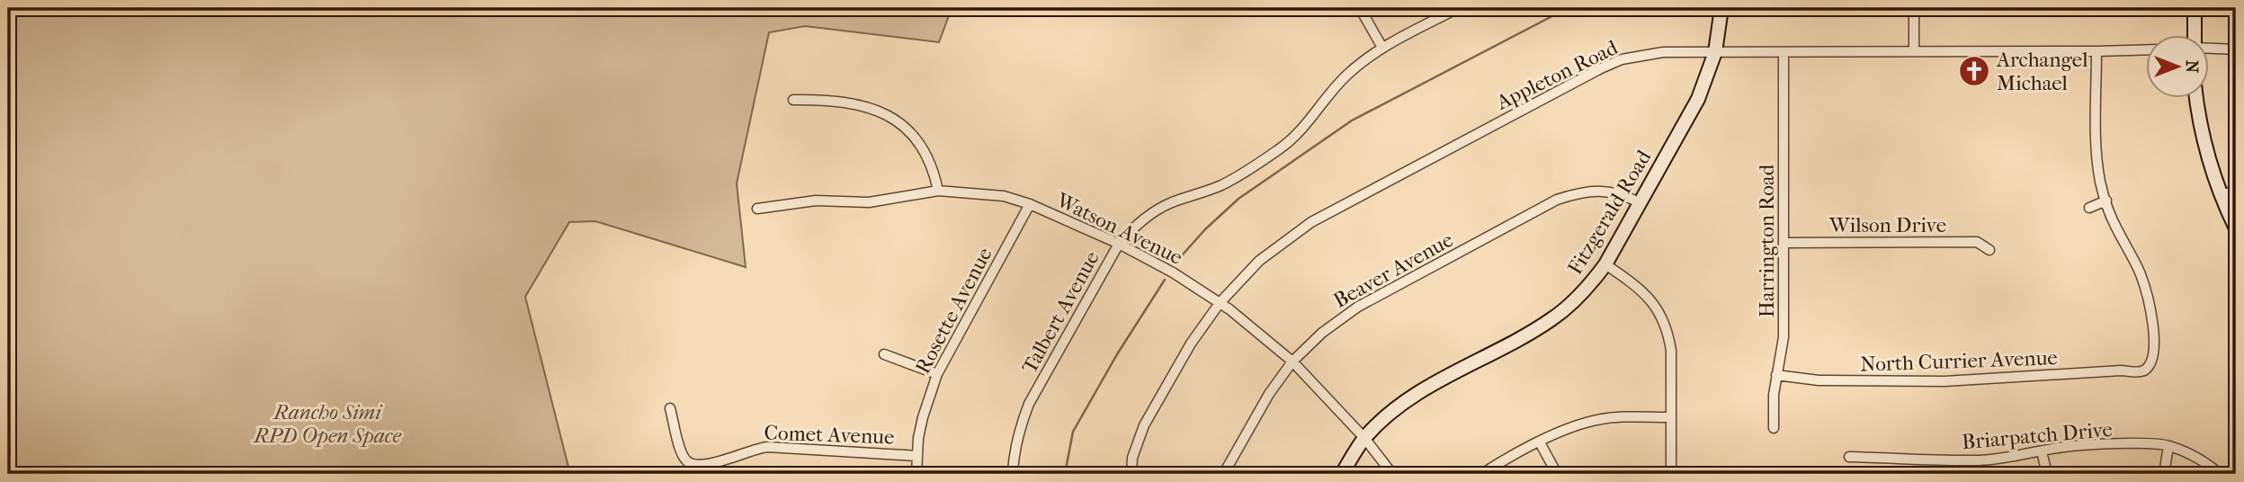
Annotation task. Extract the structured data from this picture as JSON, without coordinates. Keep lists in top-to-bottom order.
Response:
{
  "streets": {
    "main road": ["Fitzgerald Road"],
    "street": [
      "Appleton Road",
      "Wilson Drive",
      "Watson Avenue",
      "Harrington Road",
      "Beaver Avenue",
      "Rosette Avenue",
      "Talbert Avenue",
      "North Currier Avenue",
      "Comet Avenue",
      "Briarpatch Drive"
    ]
  },
  "crossings": [
    ["Appleton Road", "Fitzgerald Road"],
    ["Appleton Road", "Watson Avenue"],
    ["Appleton Road", "Harrington Road"],
    ["Fitzgerald Road", "Watson Avenue"],
    ["Fitzgerald Road", "Beaver Avenue"],
    ["Wilson Drive", "Harrington Road"],
    ["Watson Avenue", "Beaver Avenue"],
    ["Watson Avenue", "Rosette Avenue"],
    ["Watson Avenue", "Talbert Avenue"],
    ["Harrington Road", "North Currier Avenue"],
    ["Rosette Avenue", "Comet Avenue"]
  ],
  "parks": ["Rancho Simi RPD Open Space"],
  "places": {
    "church": ["Archangel Michael"]
  },
  "north": "right"
}
